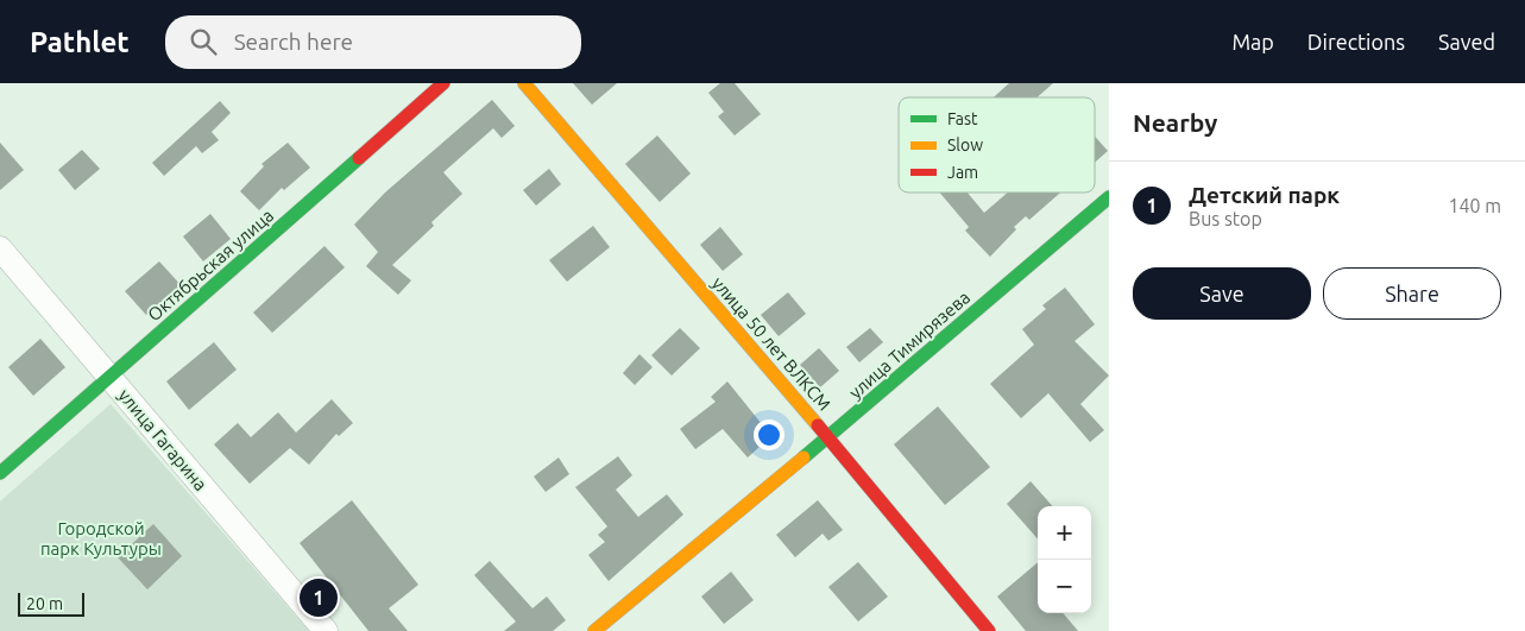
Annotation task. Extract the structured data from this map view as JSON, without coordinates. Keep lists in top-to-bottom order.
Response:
{
  "streets": {
    "street": [
      "Октябрьская улица",
      "улица 50 лет ВЛКСМ",
      "улица Тимирязева",
      "улица Гагарина"
    ]
  },
  "crossings": [
    ["Октябрьская улица", "улица Гагарина"],
    ["улица 50 лет ВЛКСМ", "улица Тимирязева"]
  ],
  "parks": ["Городской парк Культуры"],
  "legend": ["Fast", "Slow", "Jam"],
  "scale_bar": "20 m",
  "page": {
    "header": "Pathlet",
    "search": "Search here",
    "nav": ["Map", "Directions", "Saved"],
    "heading": "Nearby",
    "list": [
      {
        "mark": "1",
        "name": "Детский парк",
        "note": "Bus stop",
        "value": "140 m"
      }
    ],
    "buttons": ["Save", "Share"],
    "map_buttons": ["+", "−"],
    "pins": "1",
    "scale": "20 m"
  }
}
